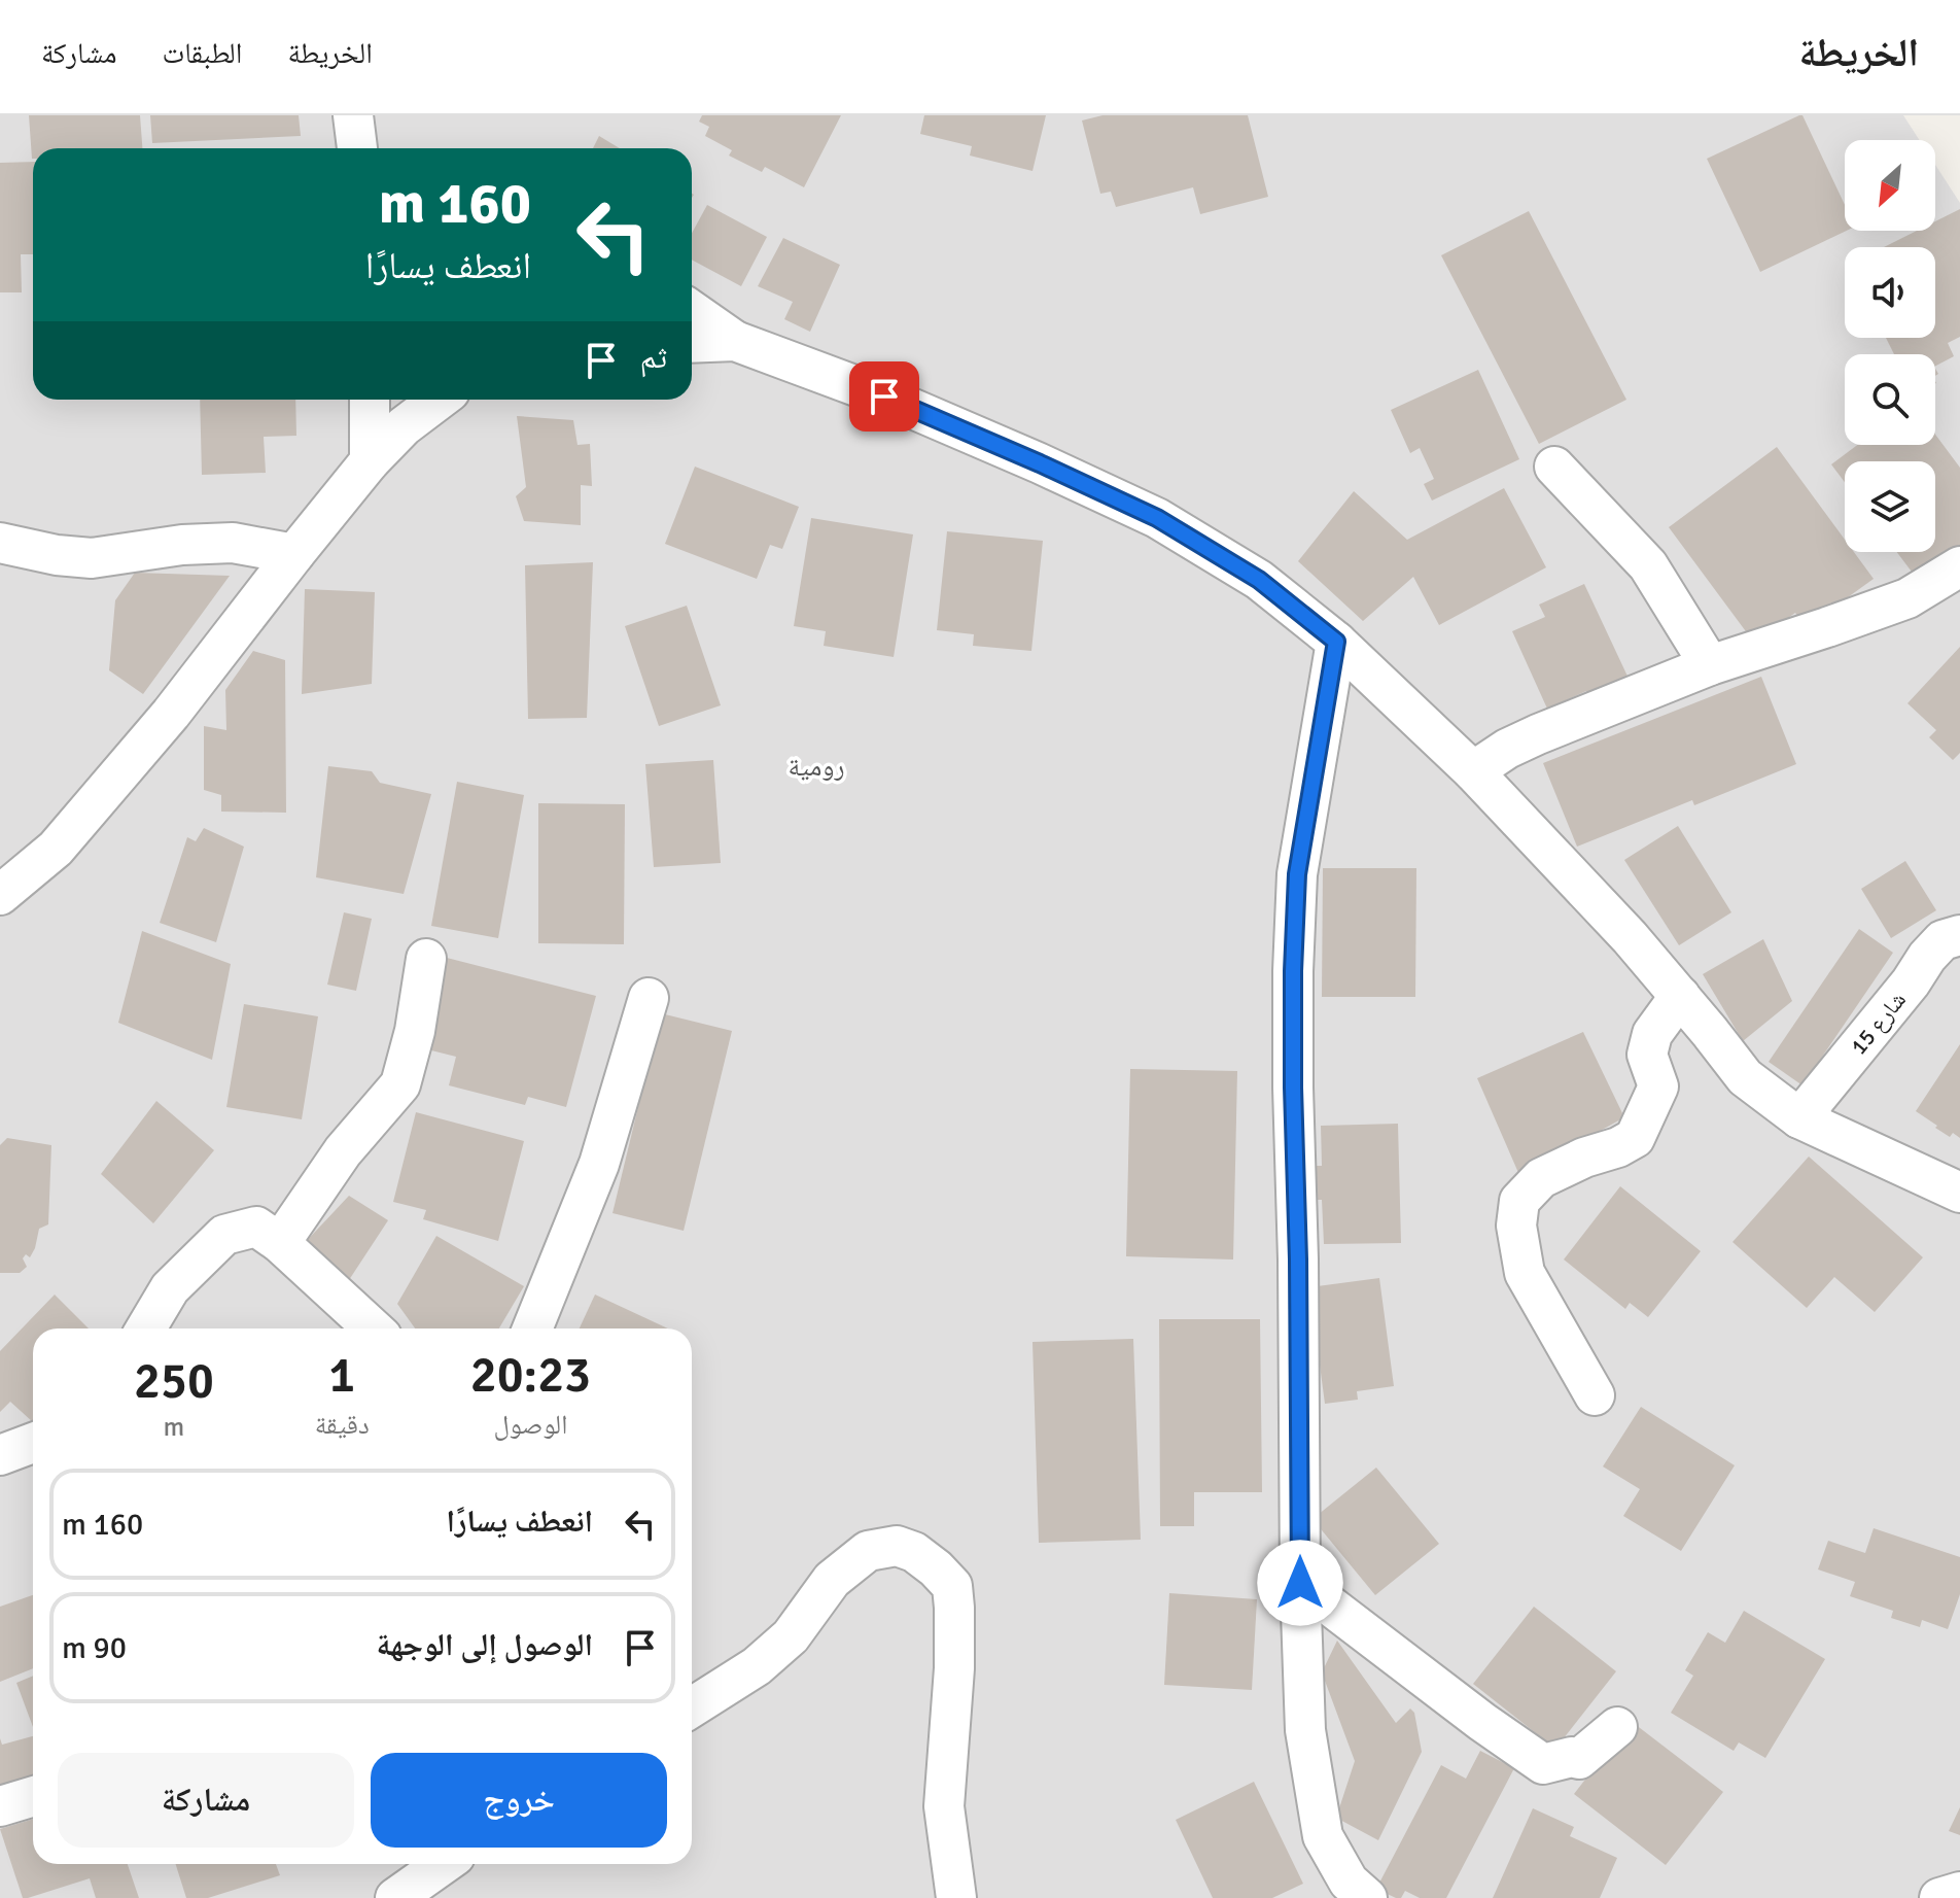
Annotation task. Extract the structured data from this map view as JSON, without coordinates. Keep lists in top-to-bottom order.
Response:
{
  "streets": {
    "street": ["شارع 15"]
  },
  "districts": ["رومية"],
  "north": "bottom left",
  "page": {
    "header": "الخريطة",
    "nav": ["الخريطة", "الطبقات", "مشاركة"],
    "turn": ["160 m", "انعطف يسارًا"],
    "then": "ثم",
    "eta": [
      "20:23",
      "الوصول",
      "1",
      "دقيقة",
      "250",
      "m"
    ],
    "list": [
      {
        "name": "انعطف يسارًا",
        "value": "160 m"
      },
      {
        "name": "الوصول إلى الوجهة",
        "value": "90 m"
      }
    ],
    "buttons": ["خروج", "مشاركة"]
  }
}
